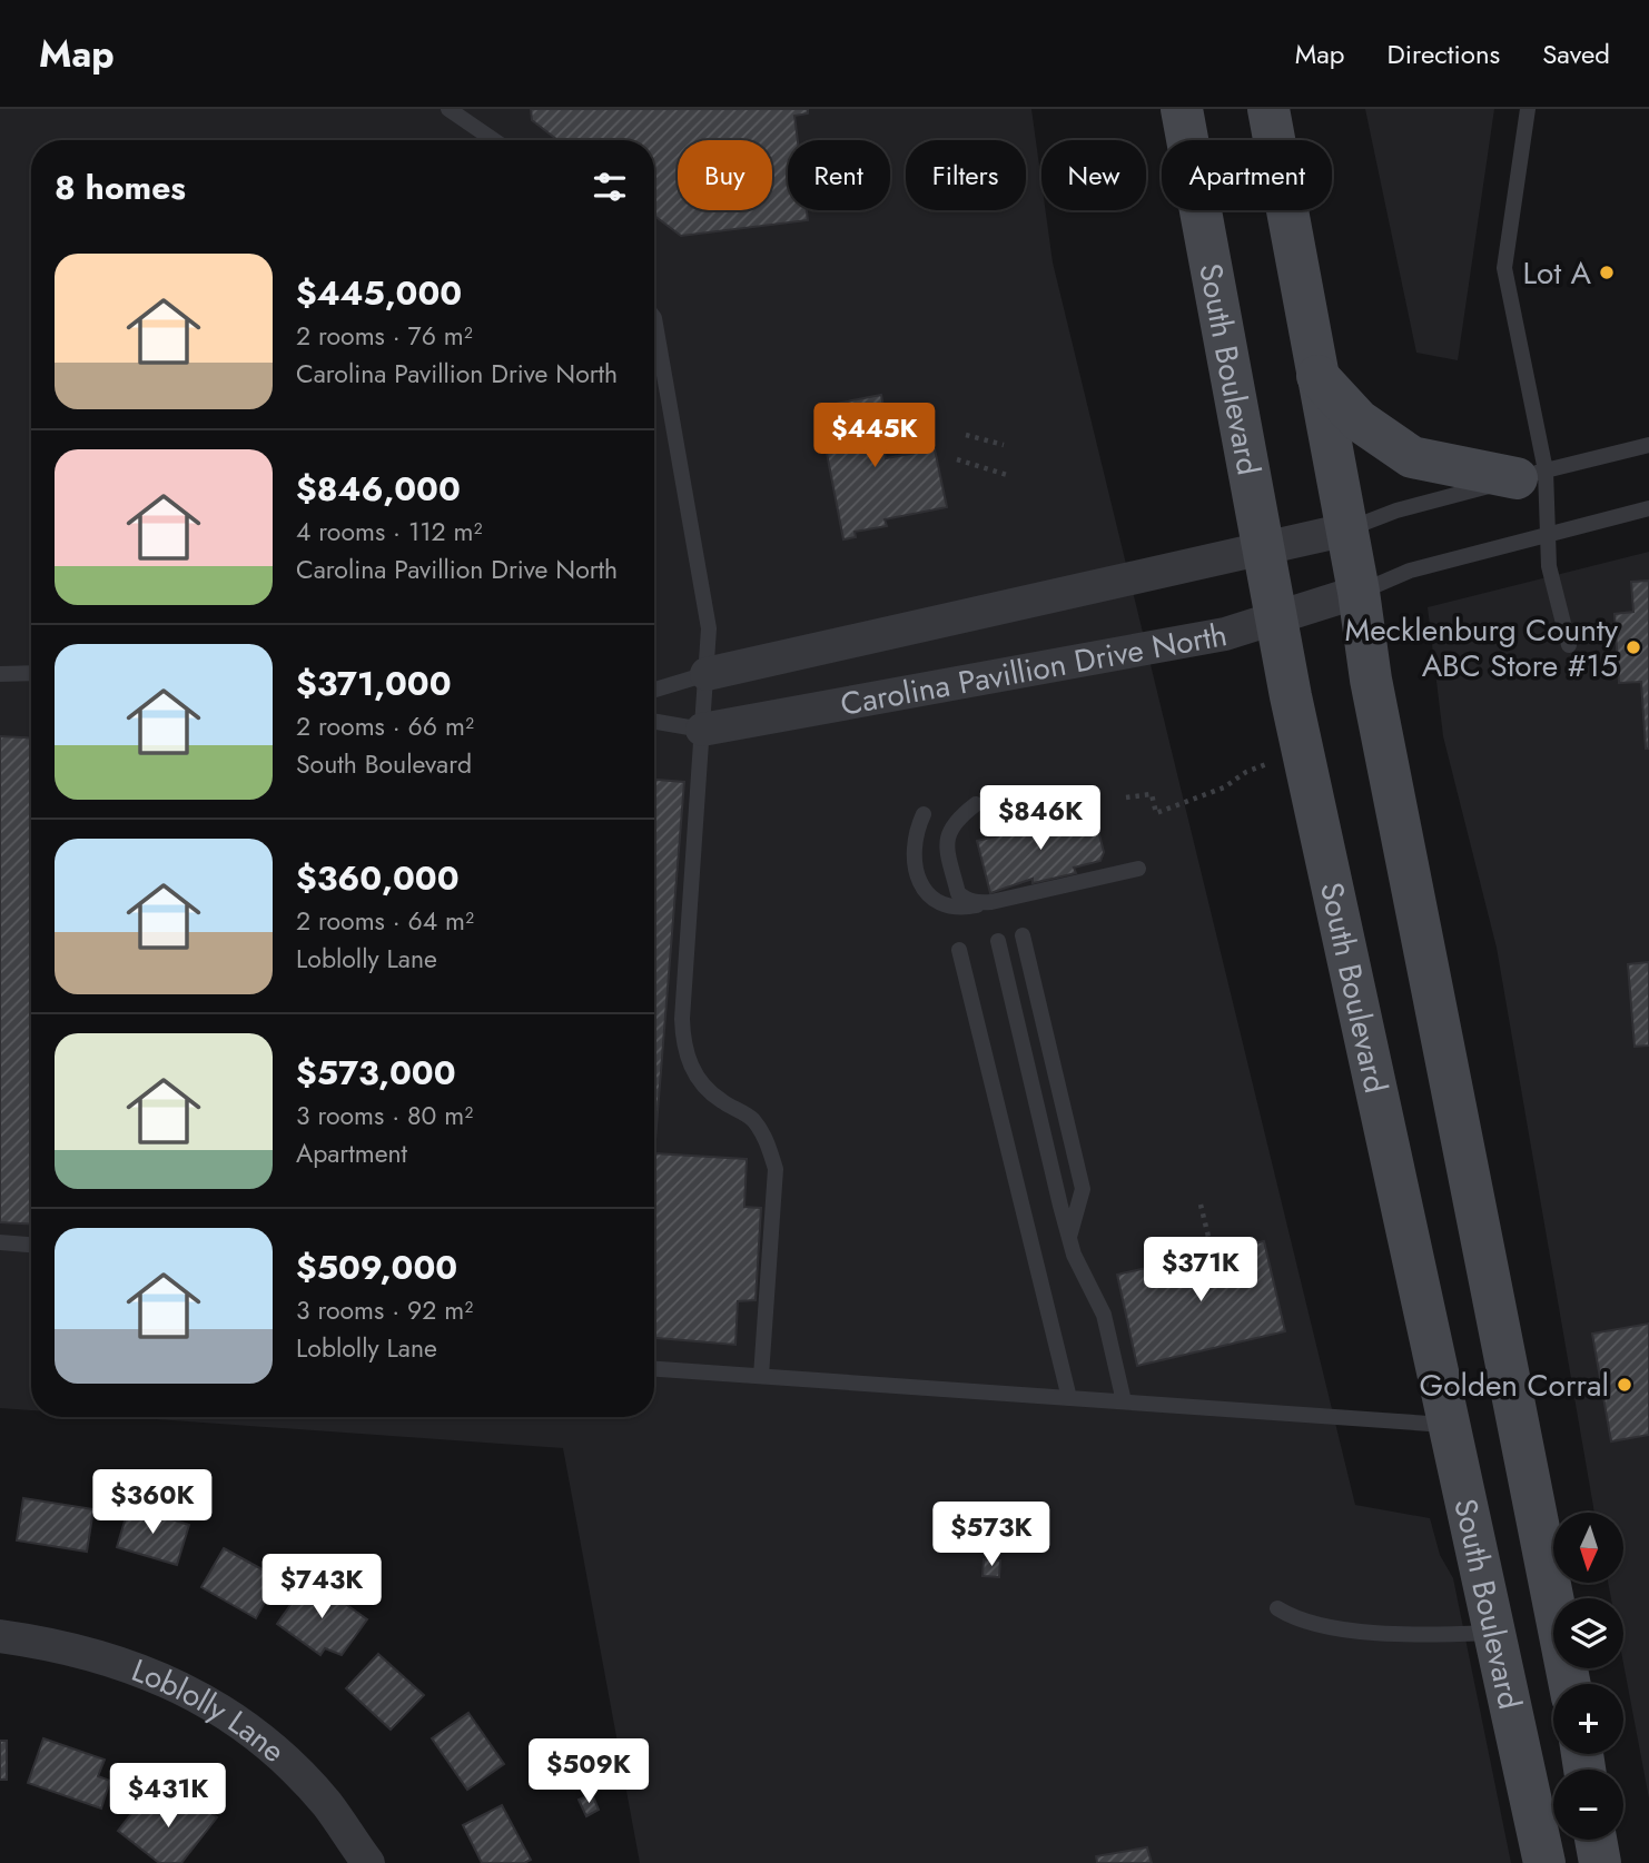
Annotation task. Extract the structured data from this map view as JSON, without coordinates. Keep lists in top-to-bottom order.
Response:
{
  "streets": {
    "main road": ["South Boulevard"],
    "street": ["Carolina Pavillion Drive North", "Loblolly Lane"]
  },
  "crossings": [
    ["South Boulevard", "Carolina Pavillion Drive North"]
  ],
  "places": ["Lot A", "Mecklenburg County ABC Store #15", "Golden Corral"],
  "north": "bottom",
  "page": {
    "header": "Map",
    "nav": ["Map", "Directions", "Saved"],
    "chip": [
      "Buy",
      "Rent",
      "Filters",
      "New",
      "Apartment"
    ],
    "heading": "8 homes",
    "list": [
      {
        "name": "$445,000",
        "note": "2 rooms · 76 m² · Carolina Pavillion Drive North"
      },
      {
        "name": "$846,000",
        "note": "4 rooms · 112 m² · Carolina Pavillion Drive North"
      },
      {
        "name": "$371,000",
        "note": "2 rooms · 66 m² · South Boulevard"
      },
      {
        "name": "$360,000",
        "note": "2 rooms · 64 m² · Loblolly Lane"
      },
      {
        "name": "$573,000",
        "note": "3 rooms · 80 m² · Apartment"
      },
      {
        "name": "$509,000",
        "note": "3 rooms · 92 m² · Loblolly Lane"
      }
    ],
    "price": [
      "$445K",
      "$846K",
      "$371K",
      "$360K",
      "$573K",
      "$743K",
      "$509K",
      "$431K"
    ],
    "map_buttons": ["+", "−"]
  }
}
